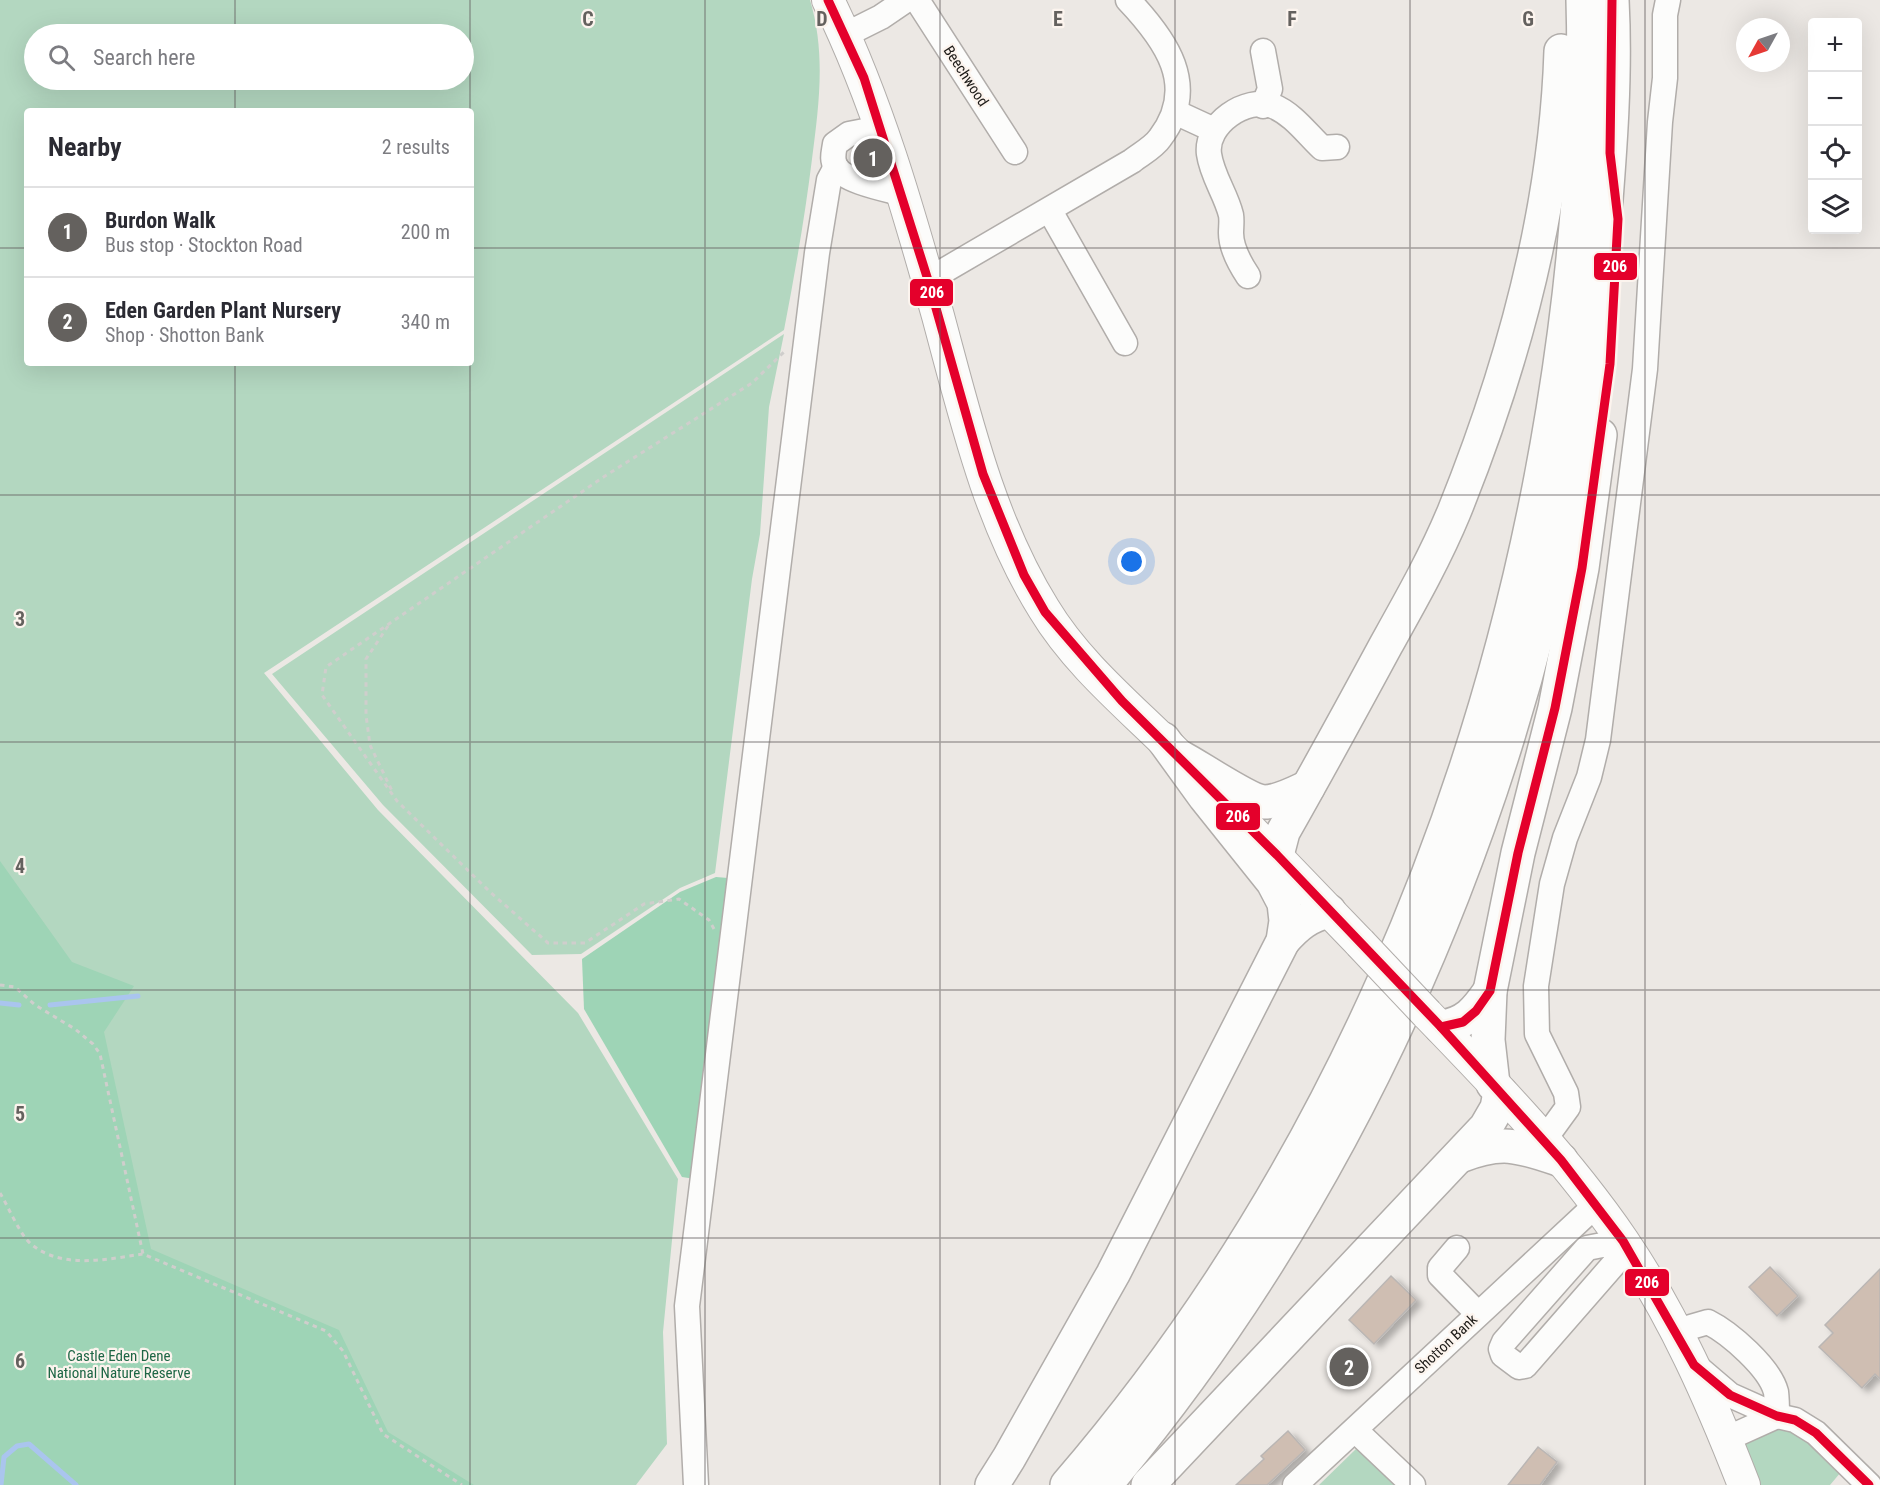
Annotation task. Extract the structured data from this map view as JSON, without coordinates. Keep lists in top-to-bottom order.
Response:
{
  "streets": {
    "street": ["Beechwood", "Shotton Bank"]
  },
  "parks": ["Castle Eden Dene National Nature Reserve"],
  "lines": ["transit line 206"],
  "north": "bottom left",
  "page": {
    "map_buttons": ["+", "−"],
    "search": "Search here",
    "heading": ["Nearby", "2 results"],
    "pins": ["1", "2"],
    "list": [
      {
        "mark": "1",
        "name": "Burdon Walk",
        "note": "Bus stop · Stockton Road",
        "value": "200 m"
      },
      {
        "mark": "2",
        "name": "Eden Garden Plant Nursery",
        "note": "Shop · Shotton Bank",
        "value": "340 m"
      }
    ]
  },
  "grid": {
    "columns": [
      "C",
      "D",
      "E",
      "F",
      "G"
    ],
    "rows": [
      "3",
      "4",
      "5",
      "6"
    ]
  }
}
